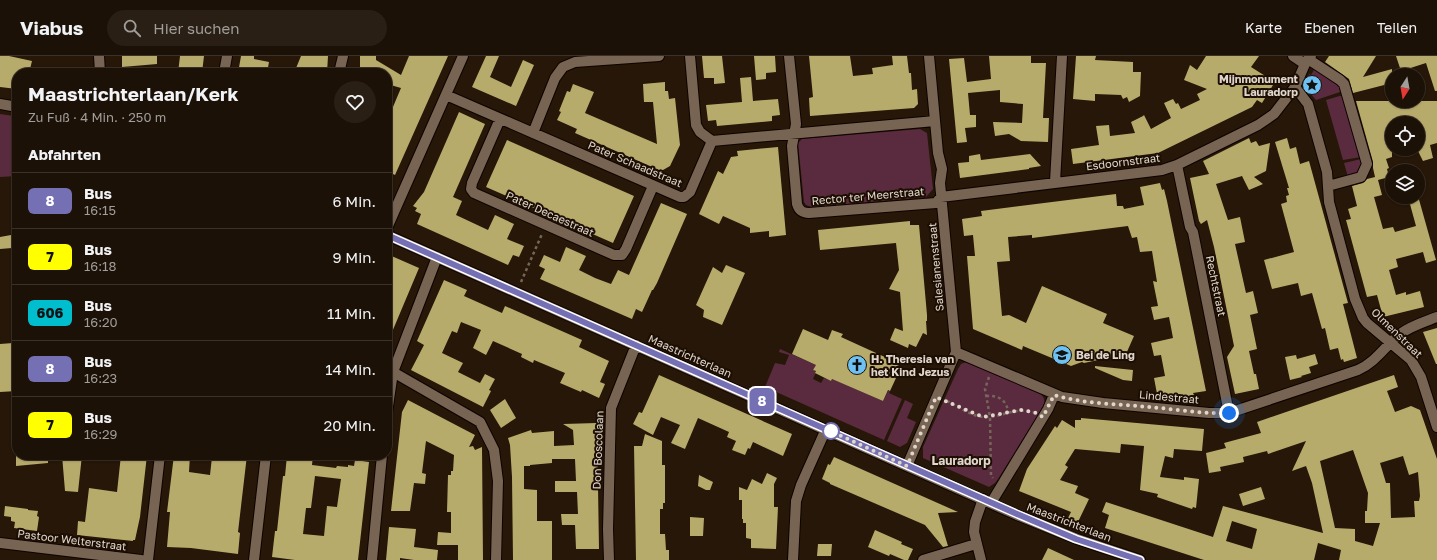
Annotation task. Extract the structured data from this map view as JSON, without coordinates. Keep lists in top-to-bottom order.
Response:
{
  "streets": {
    "street": [
      "Esdoornstraat",
      "Pater Schaadstraat",
      "Rector ter Meerstraat",
      "Pater Decaestraat",
      "Salesianenstraat",
      "Rechtstraat",
      "Olmenstraat",
      "Maastrichterlaan",
      "Lindestraat",
      "Don Boscolaan",
      "Pastoor Welterstraat"
    ]
  },
  "crossings": [
    ["Esdoornstraat", "Rector ter Meerstraat"],
    ["Esdoornstraat", "Salesianenstraat"],
    ["Esdoornstraat", "Rechtstraat"],
    ["Esdoornstraat", "Olmenstraat"],
    ["Pater Schaadstraat", "Pater Decaestraat"],
    ["Rector ter Meerstraat", "Salesianenstraat"],
    ["Salesianenstraat", "Maastrichterlaan"],
    ["Salesianenstraat", "Lindestraat"],
    ["Rechtstraat", "Lindestraat"],
    ["Olmenstraat", "Lindestraat"],
    ["Maastrichterlaan", "Don Boscolaan"]
  ],
  "districts": ["Lauradorp"],
  "places": {
    "place": ["Mijnmonument Lauradorp"],
    "school or university": ["Bei de Ling"],
    "church": ["H. Theresia van het Kind Jezus"]
  },
  "lines": ["bus line 8"],
  "north": "bottom",
  "page": {
    "header": "Viabus",
    "search": "Hier suchen",
    "nav": ["Karte", "Ebenen", "Teilen"],
    "on_map": "8",
    "heading": [
      ["Maastrichterlaan/Kerk", "Zu Fuß · 4 Min. · 250 m"],
      "Abfahrten"
    ],
    "list": [
      {
        "mark": "8",
        "name": "Bus",
        "note": "16:15",
        "value": "6 Min."
      },
      {
        "mark": "7",
        "name": "Bus",
        "note": "16:18",
        "value": "9 Min."
      },
      {
        "mark": "606",
        "name": "Bus",
        "note": "16:20",
        "value": "11 Min."
      },
      {
        "mark": "8",
        "name": "Bus",
        "note": "16:23",
        "value": "14 Min."
      },
      {
        "mark": "7",
        "name": "Bus",
        "note": "16:29",
        "value": "20 Min."
      }
    ]
  }
}
